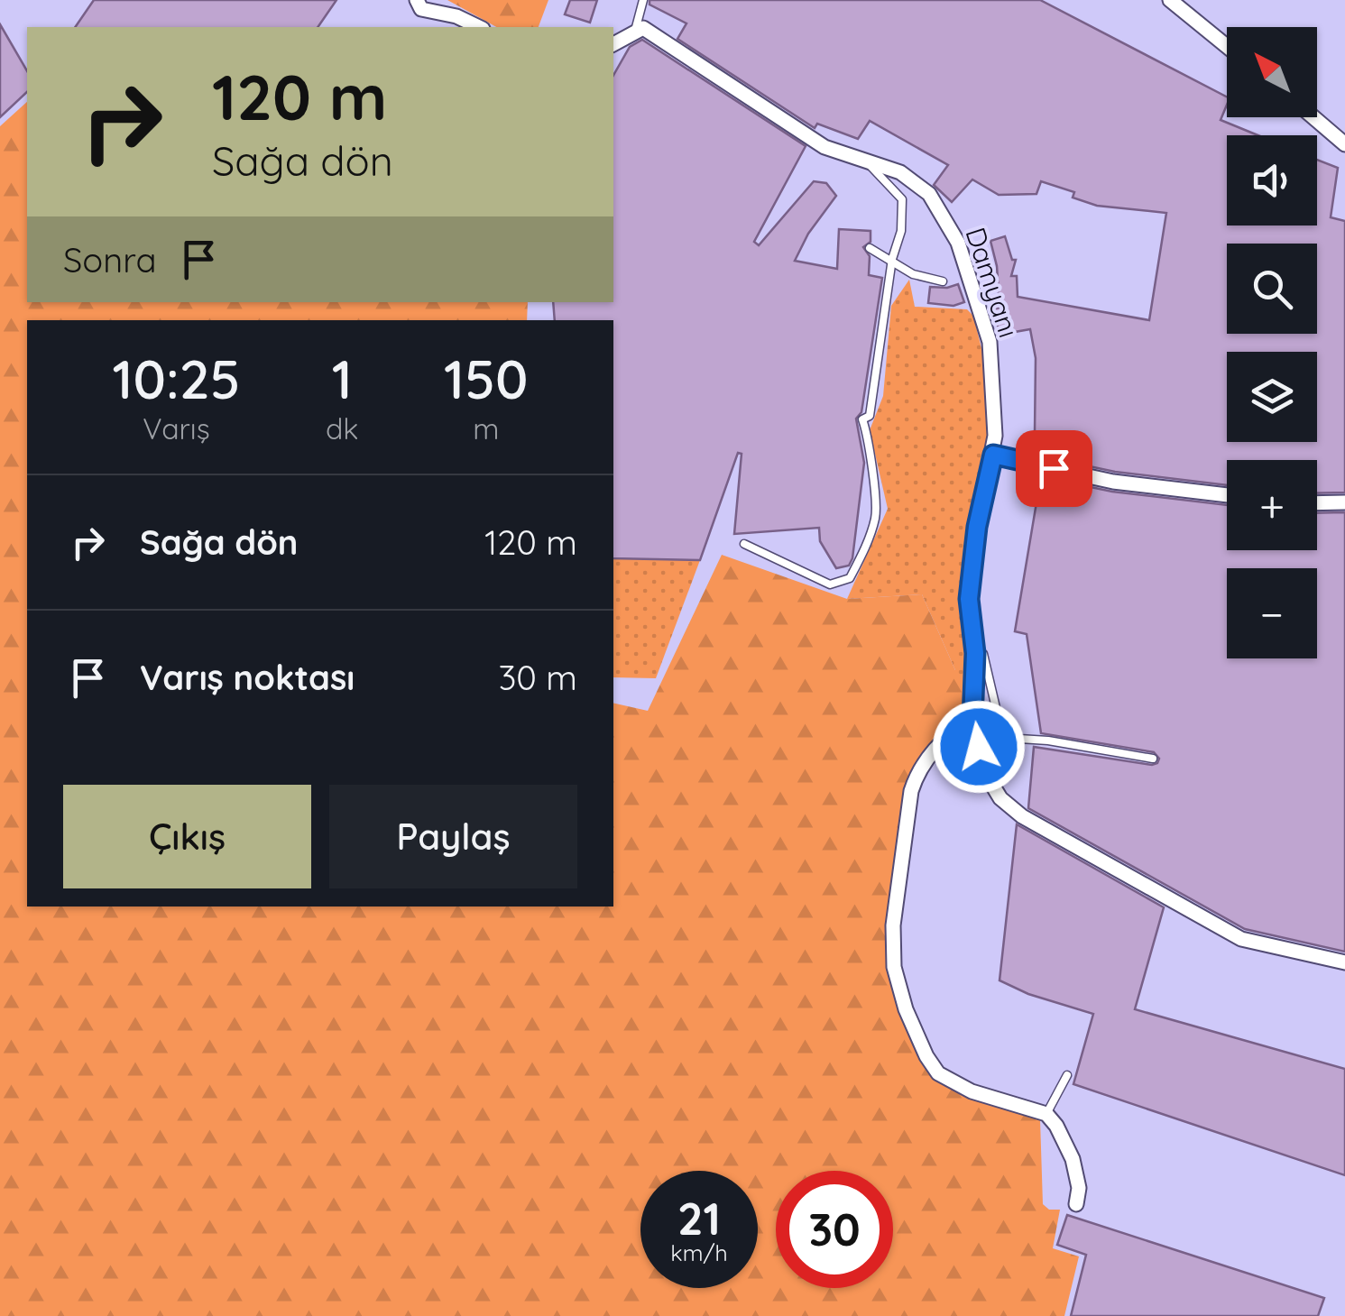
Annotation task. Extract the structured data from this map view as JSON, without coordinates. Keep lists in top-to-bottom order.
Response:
{
  "streets": {
    "street": ["Damyanı"]
  },
  "north": "top left",
  "page": {
    "map_buttons": ["+", "−"],
    "turn": ["120 m", "Sağa dön"],
    "then": "Sonra",
    "eta": [
      "10:25",
      "Varış",
      "1",
      "dk",
      "150",
      "m"
    ],
    "list": [
      {
        "name": "Sağa dön",
        "value": "120 m"
      },
      {
        "name": "Varış noktası",
        "value": "30 m"
      }
    ],
    "buttons": ["Çıkış", "Paylaş"],
    "speed": "21 km/h",
    "limit": "30"
  }
}
